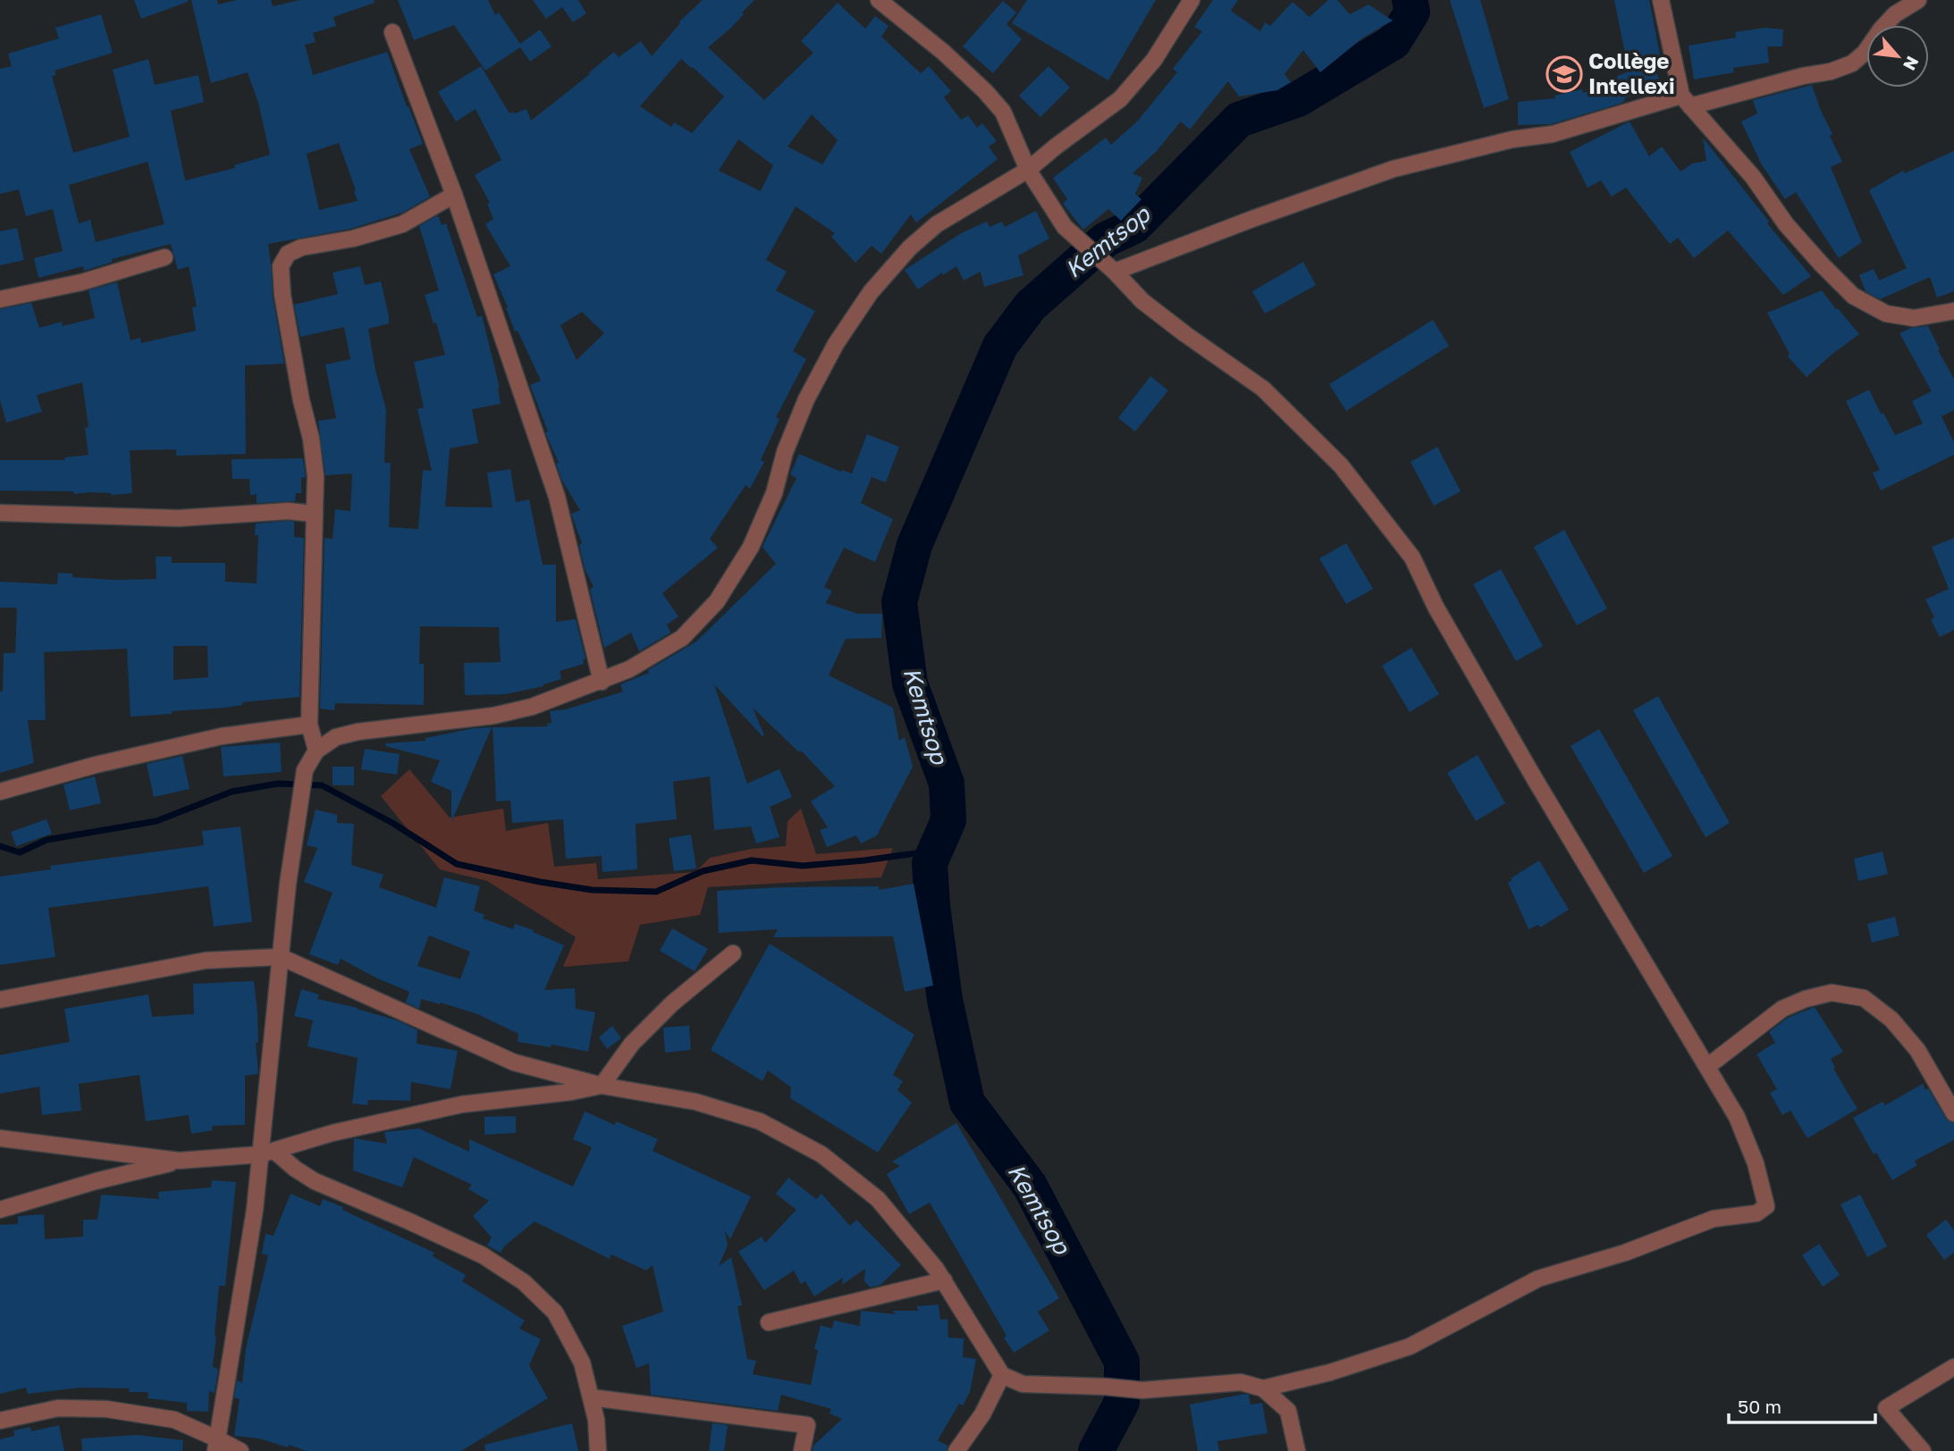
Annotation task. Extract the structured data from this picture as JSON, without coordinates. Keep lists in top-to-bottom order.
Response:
{
  "water": ["Kemtsop"],
  "places": {
    "school or university": ["Collège Intellexi"]
  },
  "scale_bar": "50 m",
  "north": "bottom right"
}
